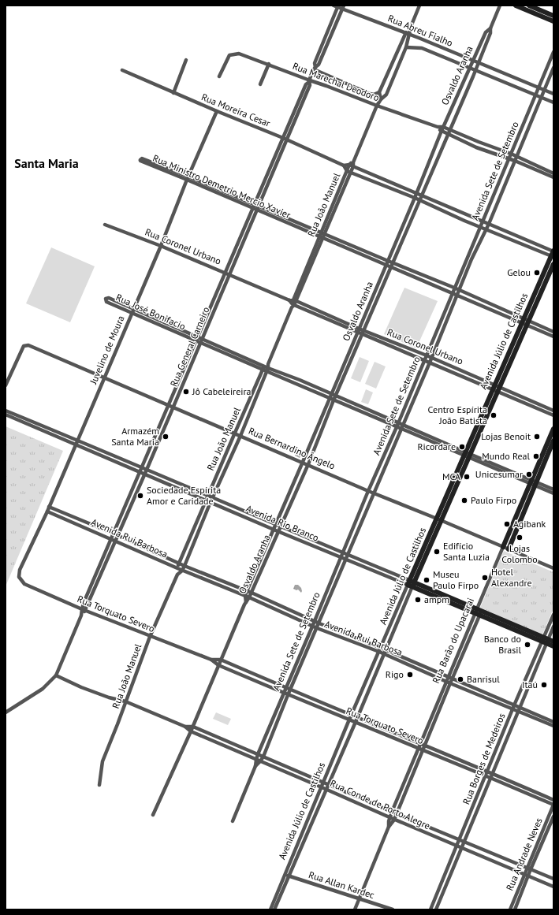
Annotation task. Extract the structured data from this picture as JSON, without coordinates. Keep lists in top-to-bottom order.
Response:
{
  "streets": {
    "street": [
      "Rua Abreu Fialho",
      "Osvaldo Aranha",
      "Rua Marechal Deodoro",
      "Rua Moreira Cesar",
      "Avenida Sete de Setembro",
      "Rua Ministro Demetrio Mercio Xavier",
      "Rua João Manuel",
      "Rua Coronel Urbano",
      "Rua José Bonifacio",
      "Avenida Júlio de Castilhos",
      "Rua General Carneiro",
      "Juvelino de Moura",
      "Rua Bernardino Ângelo",
      "Avenida Rio Branco",
      "Avenida Rui Barbosa",
      "Rua Torquato Severo",
      "Rua Barão do Upacarai",
      "Rua Borges de Medeiros",
      "Rua Conde de Porto Alegre",
      "Rua Andrade Neves",
      "Rua Allan Kardec"
    ]
  },
  "crossings": [
    ["Rua Abreu Fialho", "Osvaldo Aranha"],
    ["Rua Abreu Fialho", "Avenida Sete de Setembro"],
    ["Rua Abreu Fialho", "Rua João Manuel"],
    ["Rua Abreu Fialho", "Rua General Carneiro"],
    ["Osvaldo Aranha", "Rua Marechal Deodoro"],
    ["Osvaldo Aranha", "Rua Ministro Demetrio Mercio Xavier"],
    ["Osvaldo Aranha", "Rua Coronel Urbano"],
    ["Osvaldo Aranha", "Rua José Bonifacio"],
    ["Osvaldo Aranha", "Rua Bernardino Ângelo"],
    ["Osvaldo Aranha", "Avenida Rio Branco"],
    ["Osvaldo Aranha", "Avenida Rui Barbosa"],
    ["Osvaldo Aranha", "Rua Torquato Severo"],
    ["Osvaldo Aranha", "Rua Conde de Porto Alegre"],
    ["Rua Marechal Deodoro", "Avenida Sete de Setembro"],
    ["Rua Marechal Deodoro", "Rua João Manuel"],
    ["Rua Marechal Deodoro", "Rua General Carneiro"],
    ["Rua Moreira Cesar", "Rua General Carneiro"],
    ["Rua Moreira Cesar", "Juvelino de Moura"],
    ["Avenida Sete de Setembro", "Rua Ministro Demetrio Mercio Xavier"],
    ["Avenida Sete de Setembro", "Rua Coronel Urbano"],
    ["Avenida Sete de Setembro", "Rua José Bonifacio"],
    ["Avenida Sete de Setembro", "Rua Bernardino Ângelo"],
    ["Avenida Sete de Setembro", "Avenida Rio Branco"],
    ["Avenida Sete de Setembro", "Avenida Rui Barbosa"],
    ["Avenida Sete de Setembro", "Rua Torquato Severo"],
    ["Avenida Sete de Setembro", "Rua Conde de Porto Alegre"],
    ["Rua Ministro Demetrio Mercio Xavier", "Rua João Manuel"],
    ["Rua Ministro Demetrio Mercio Xavier", "Avenida Júlio de Castilhos"],
    ["Rua Ministro Demetrio Mercio Xavier", "Rua General Carneiro"],
    ["Rua Ministro Demetrio Mercio Xavier", "Juvelino de Moura"],
    ["Rua João Manuel", "Rua Coronel Urbano"],
    ["Rua João Manuel", "Rua José Bonifacio"],
    ["Rua João Manuel", "Rua Bernardino Ângelo"],
    ["Rua João Manuel", "Avenida Rio Branco"],
    ["Rua João Manuel", "Avenida Rui Barbosa"],
    ["Rua João Manuel", "Rua Torquato Severo"],
    ["Rua João Manuel", "Rua Conde de Porto Alegre"],
    ["Rua Coronel Urbano", "Avenida Júlio de Castilhos"],
    ["Rua Coronel Urbano", "Rua General Carneiro"],
    ["Rua Coronel Urbano", "Juvelino de Moura"],
    ["Rua José Bonifacio", "Avenida Júlio de Castilhos"],
    ["Rua José Bonifacio", "Rua General Carneiro"],
    ["Rua José Bonifacio", "Juvelino de Moura"],
    ["Rua José Bonifacio", "Rua Barão do Upacarai"],
    ["Avenida Júlio de Castilhos", "Rua Bernardino Ângelo"],
    ["Avenida Júlio de Castilhos", "Avenida Rio Branco"],
    ["Avenida Júlio de Castilhos", "Avenida Rui Barbosa"],
    ["Avenida Júlio de Castilhos", "Rua Torquato Severo"],
    ["Avenida Júlio de Castilhos", "Rua Conde de Porto Alegre"],
    ["Avenida Júlio de Castilhos", "Rua Allan Kardec"],
    ["Rua General Carneiro", "Rua Bernardino Ângelo"],
    ["Rua General Carneiro", "Avenida Rio Branco"],
    ["Rua General Carneiro", "Avenida Rui Barbosa"],
    ["Rua General Carneiro", "Rua Torquato Severo"],
    ["Rua General Carneiro", "Rua Conde de Porto Alegre"],
    ["Juvelino de Moura", "Rua Bernardino Ângelo"],
    ["Juvelino de Moura", "Avenida Rio Branco"],
    ["Juvelino de Moura", "Avenida Rui Barbosa"],
    ["Juvelino de Moura", "Rua Torquato Severo"],
    ["Rua Bernardino Ângelo", "Rua Barão do Upacarai"],
    ["Avenida Rio Branco", "Rua Barão do Upacarai"],
    ["Avenida Rio Branco", "Rua Borges de Medeiros"],
    ["Avenida Rui Barbosa", "Rua Barão do Upacarai"],
    ["Avenida Rui Barbosa", "Rua Borges de Medeiros"],
    ["Rua Torquato Severo", "Rua Barão do Upacarai"],
    ["Rua Torquato Severo", "Rua Borges de Medeiros"],
    ["Rua Torquato Severo", "Rua Andrade Neves"],
    ["Rua Barão do Upacarai", "Rua Conde de Porto Alegre"],
    ["Rua Barão do Upacarai", "Rua Allan Kardec"],
    ["Rua Borges de Medeiros", "Rua Conde de Porto Alegre"],
    ["Rua Conde de Porto Alegre", "Rua Andrade Neves"]
  ],
  "districts": ["Santa Maria"],
  "places": [
    "Gelou",
    "Jô Cabeleireira",
    "Centro Espírita João Batista",
    "Armazém Santa Maria",
    "Lojas Benoit",
    "Ricordare",
    "Mundo Real",
    "Unicesumar",
    "MCA",
    "Sociedade Espírita Amor e Caridade",
    "Paulo Firpo",
    "Agibank",
    "Lojas Colombo",
    "Edifício Santa Luzia",
    "Hotel Alexandre",
    "Museu Paulo Firpo",
    "ampm",
    "Banco do Brasil",
    "Rigo",
    "Banrisul",
    "Itaú"
  ]
}
